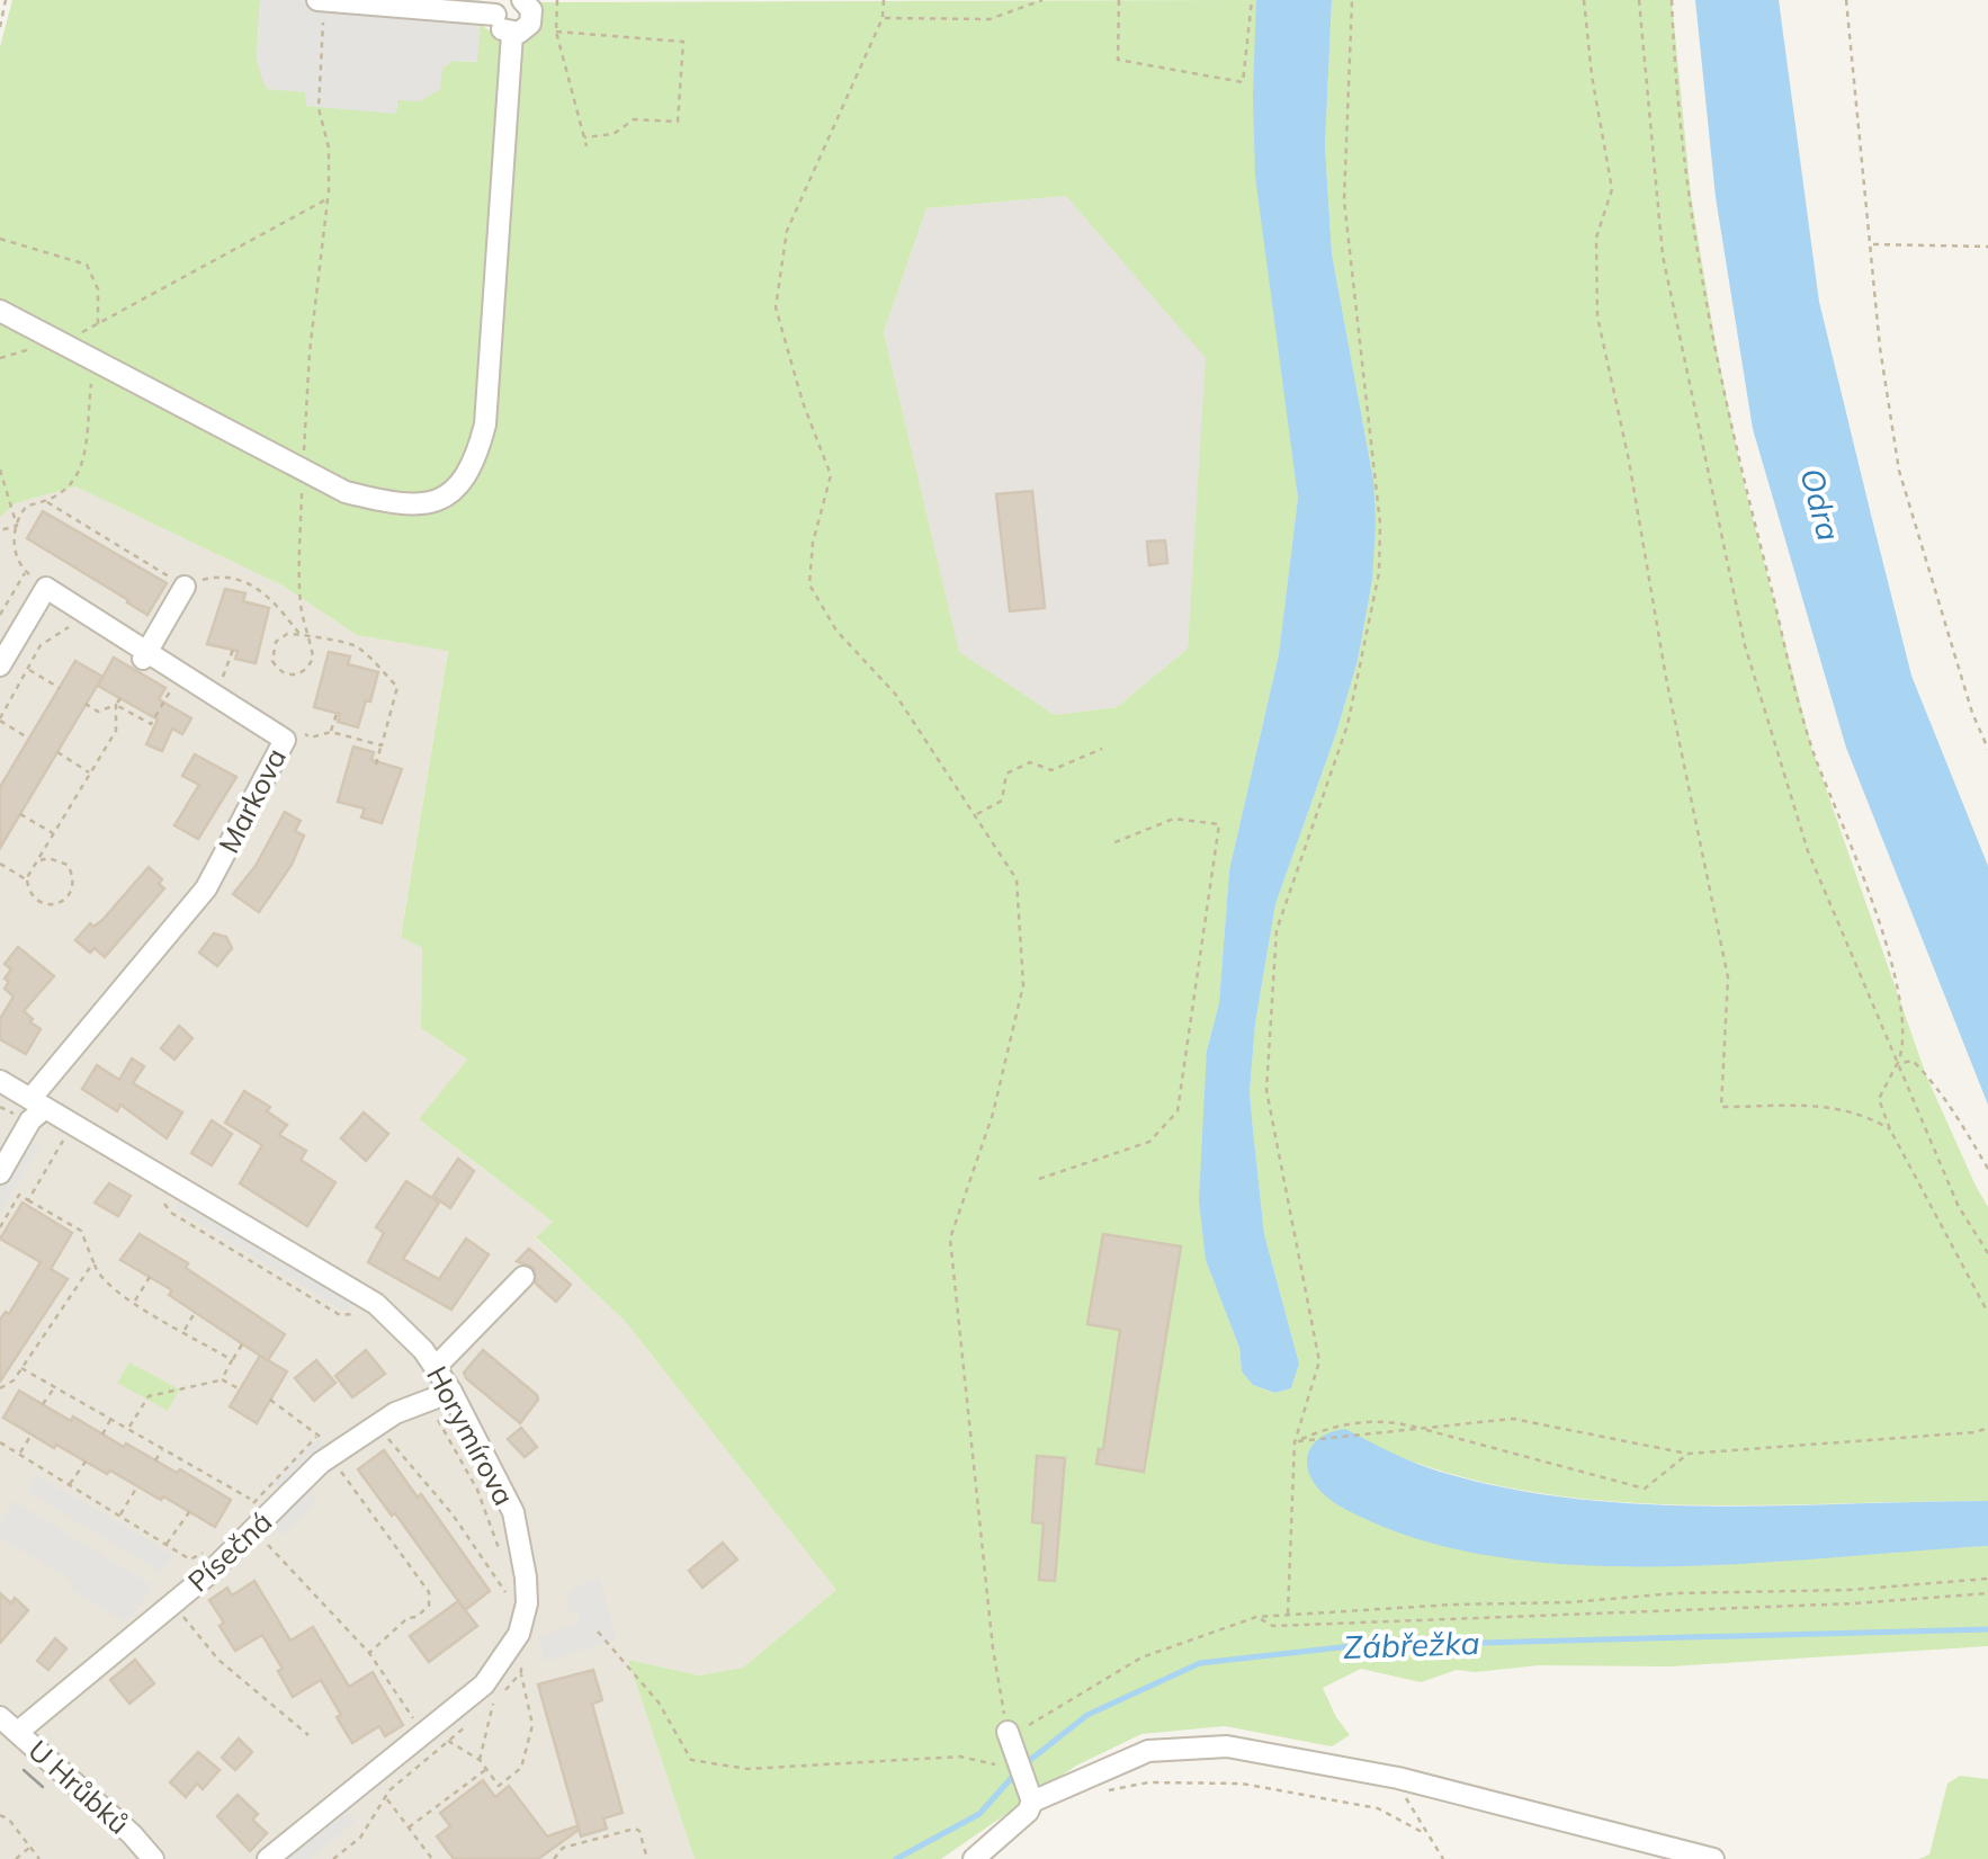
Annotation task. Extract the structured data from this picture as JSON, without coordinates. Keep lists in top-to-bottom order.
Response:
{
  "streets": {
    "street": [
      "Markova",
      "Horymírova",
      "Písečná",
      "U Hrůbků"
    ]
  },
  "crossings": [
    ["Markova", "Horymírova"],
    ["Horymírova", "Písečná"],
    ["Písečná", "U Hrůbků"]
  ],
  "water": ["Odra", "Zábřežka"]
}
